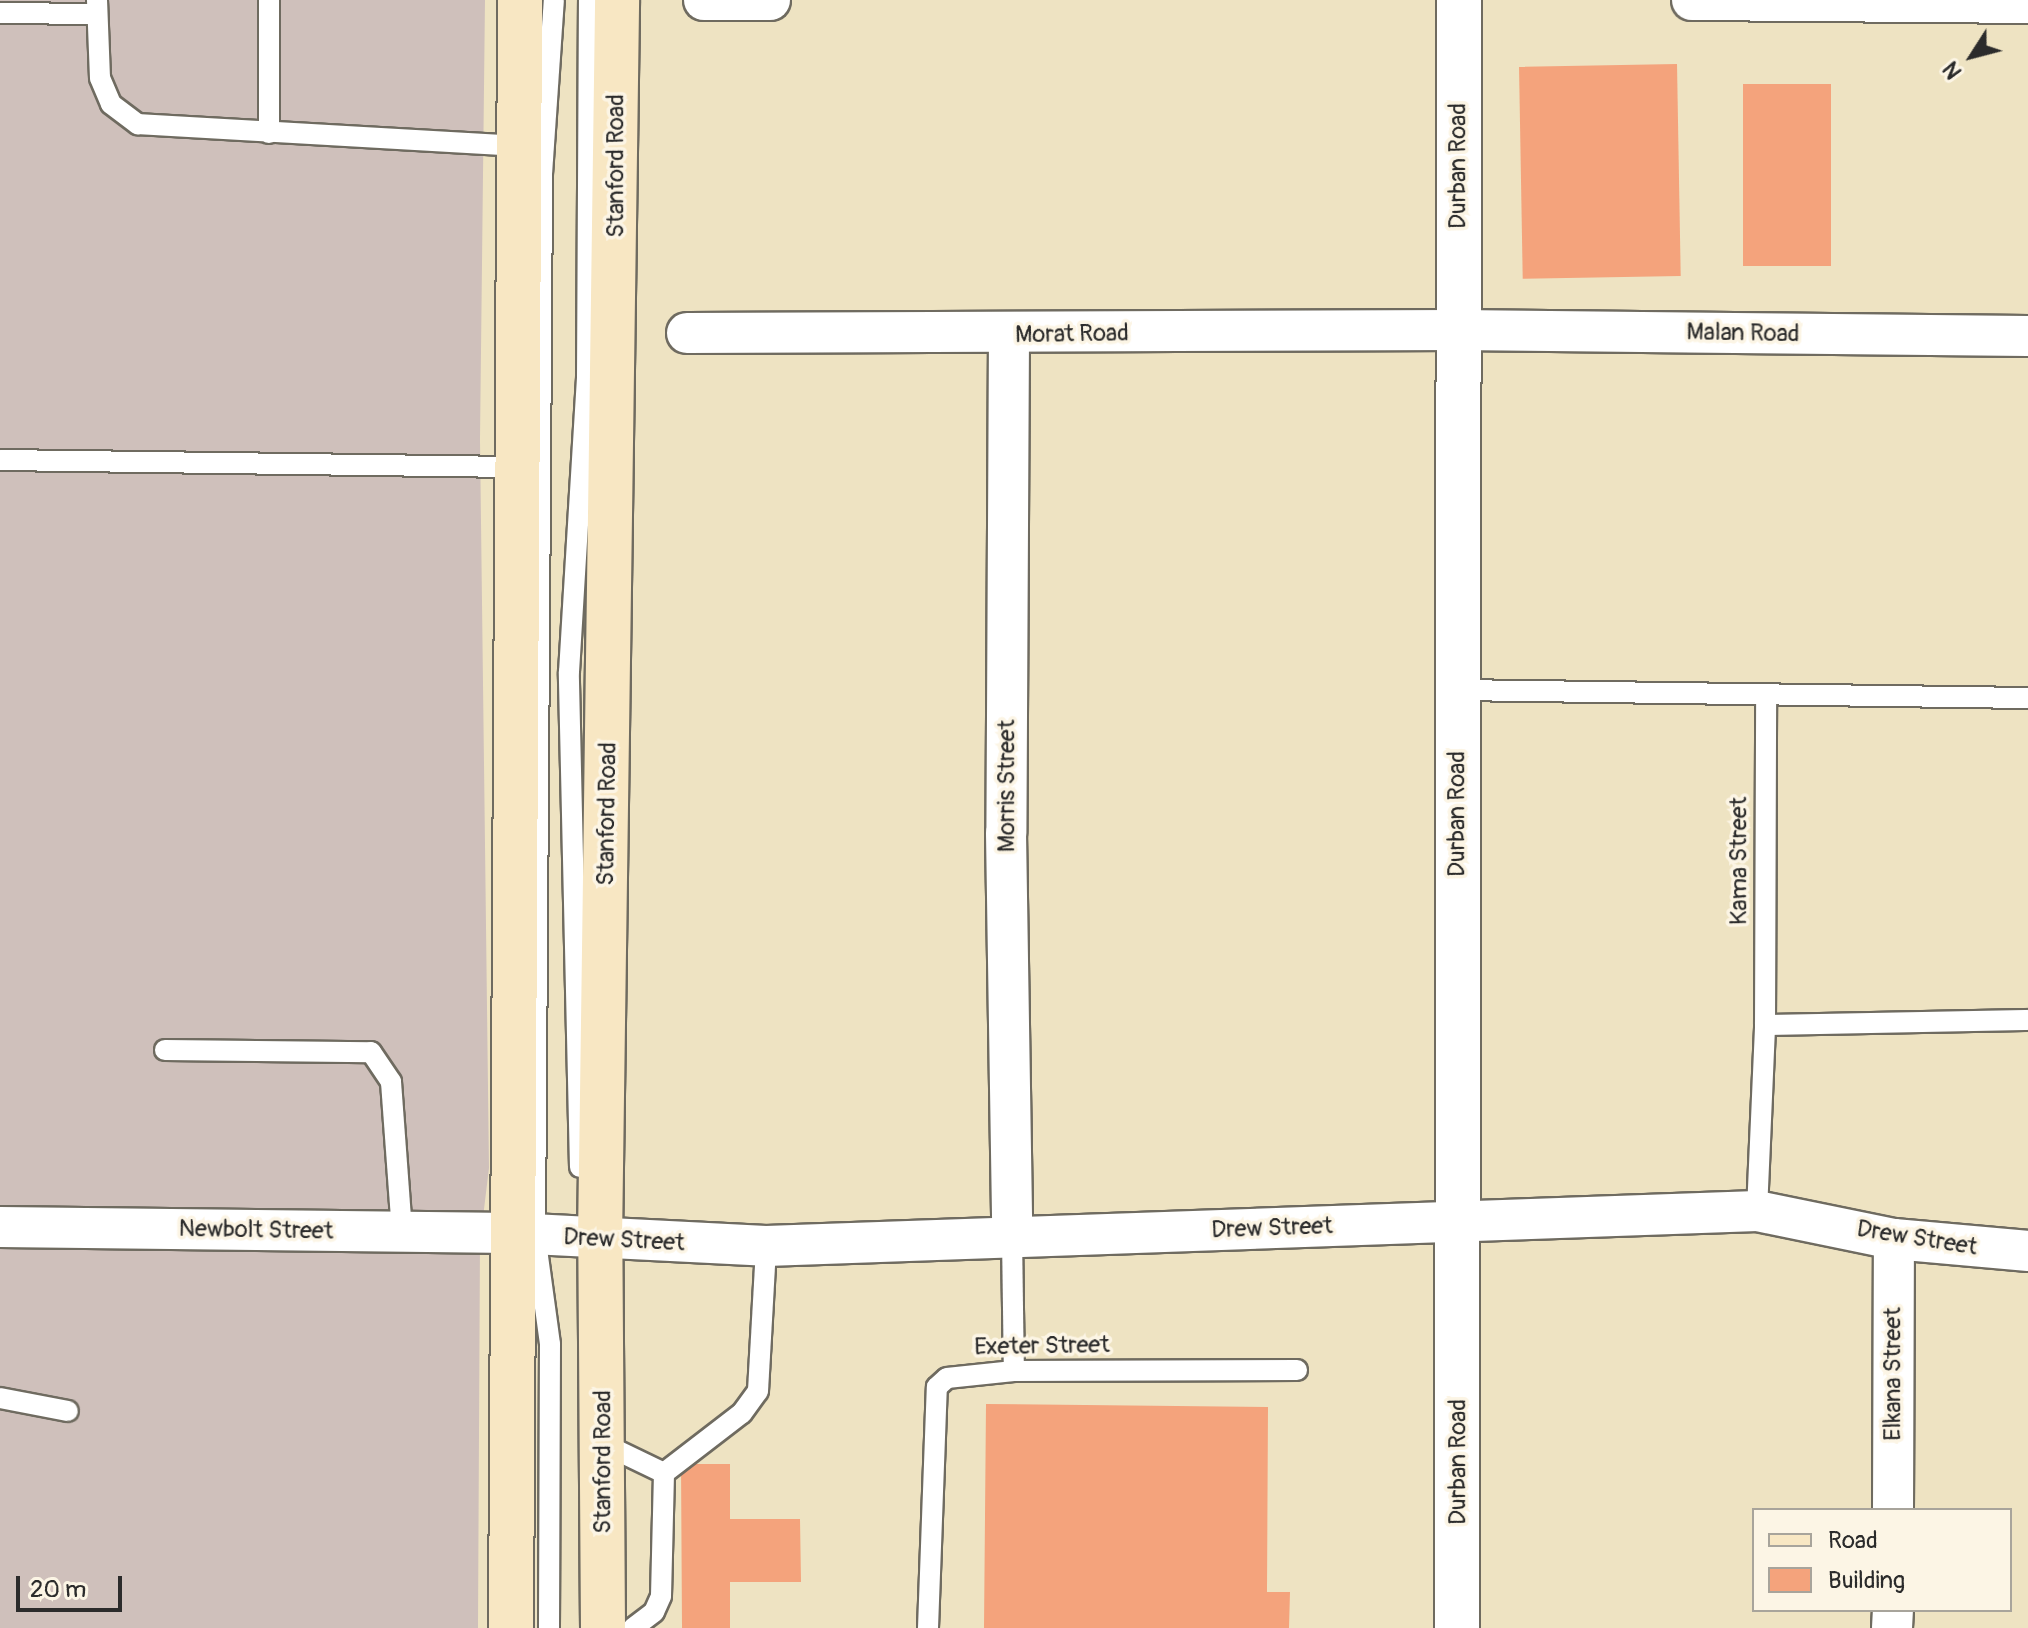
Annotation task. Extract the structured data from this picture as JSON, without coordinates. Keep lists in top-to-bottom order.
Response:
{
  "streets": {
    "main road": ["Stanford Road"],
    "street": [
      "Durban Road",
      "Malan Road",
      "Morat Road",
      "Morris Street",
      "Drew Street",
      "Newbolt Street",
      "Elkana Street"
    ],
    "lane": ["Kama Street", "Exeter Street"]
  },
  "crossings": [
    ["Stanford Road", "Drew Street"],
    ["Durban Road", "Malan Road"],
    ["Durban Road", "Morat Road"],
    ["Durban Road", "Drew Street"],
    ["Malan Road", "Morat Road"],
    ["Morat Road", "Morris Street"],
    ["Morris Street", "Drew Street"],
    ["Kama Street", "Drew Street"],
    ["Drew Street", "Newbolt Street"],
    ["Drew Street", "Elkana Street"]
  ],
  "legend": ["Road", "Building"],
  "scale_bar": "20 m",
  "north": "bottom left"
}
